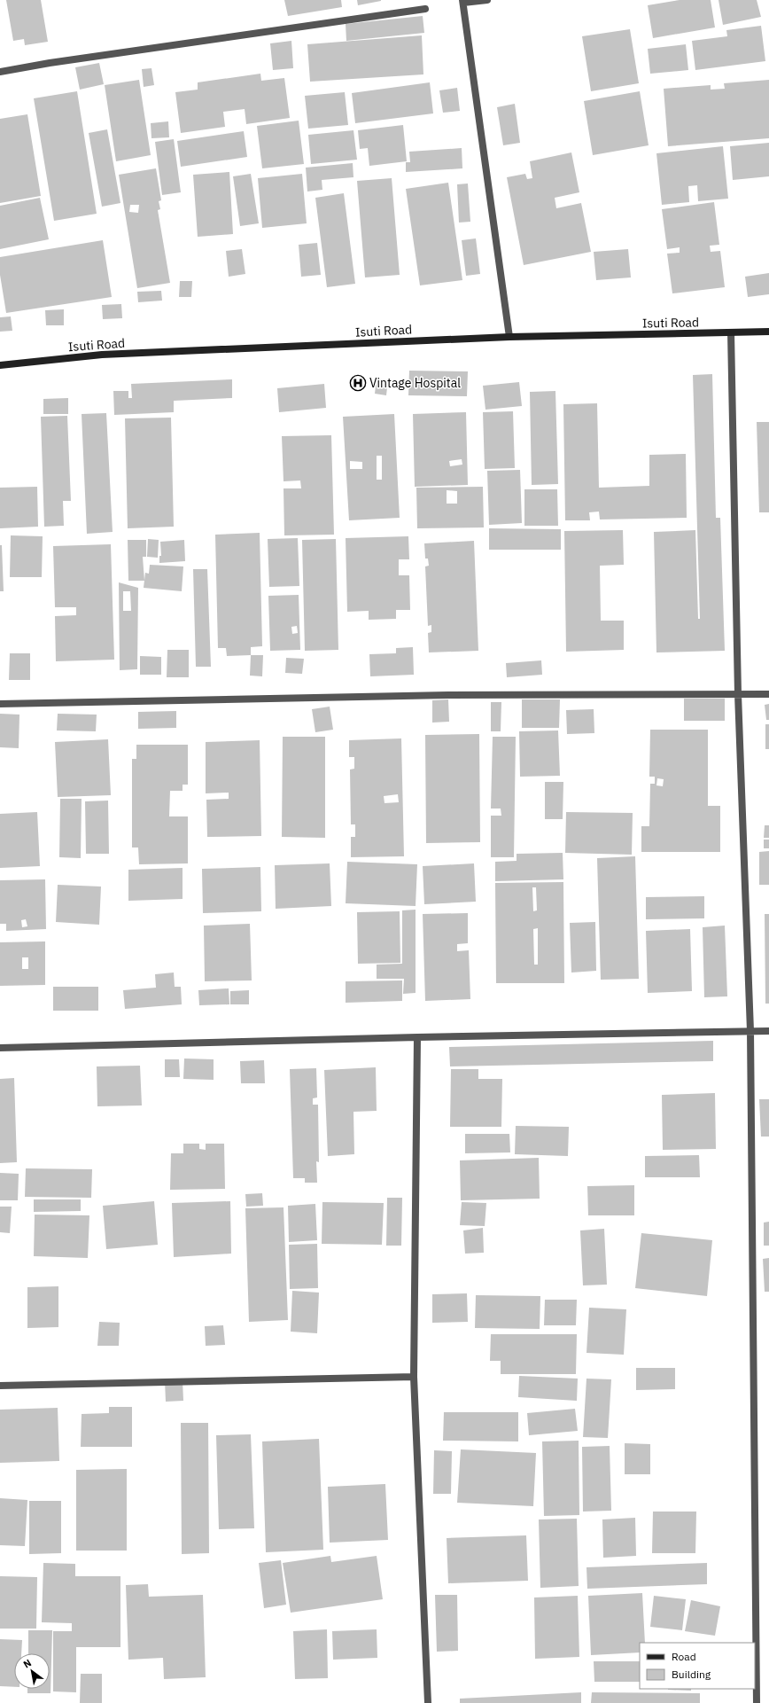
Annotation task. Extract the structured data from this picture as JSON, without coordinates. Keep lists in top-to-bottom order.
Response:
{
  "streets": {
    "street": ["Isuti Road"]
  },
  "places": {
    "hospital": ["Vintage Hospital"]
  },
  "legend": ["Road", "Building"],
  "north": "top left"
}
